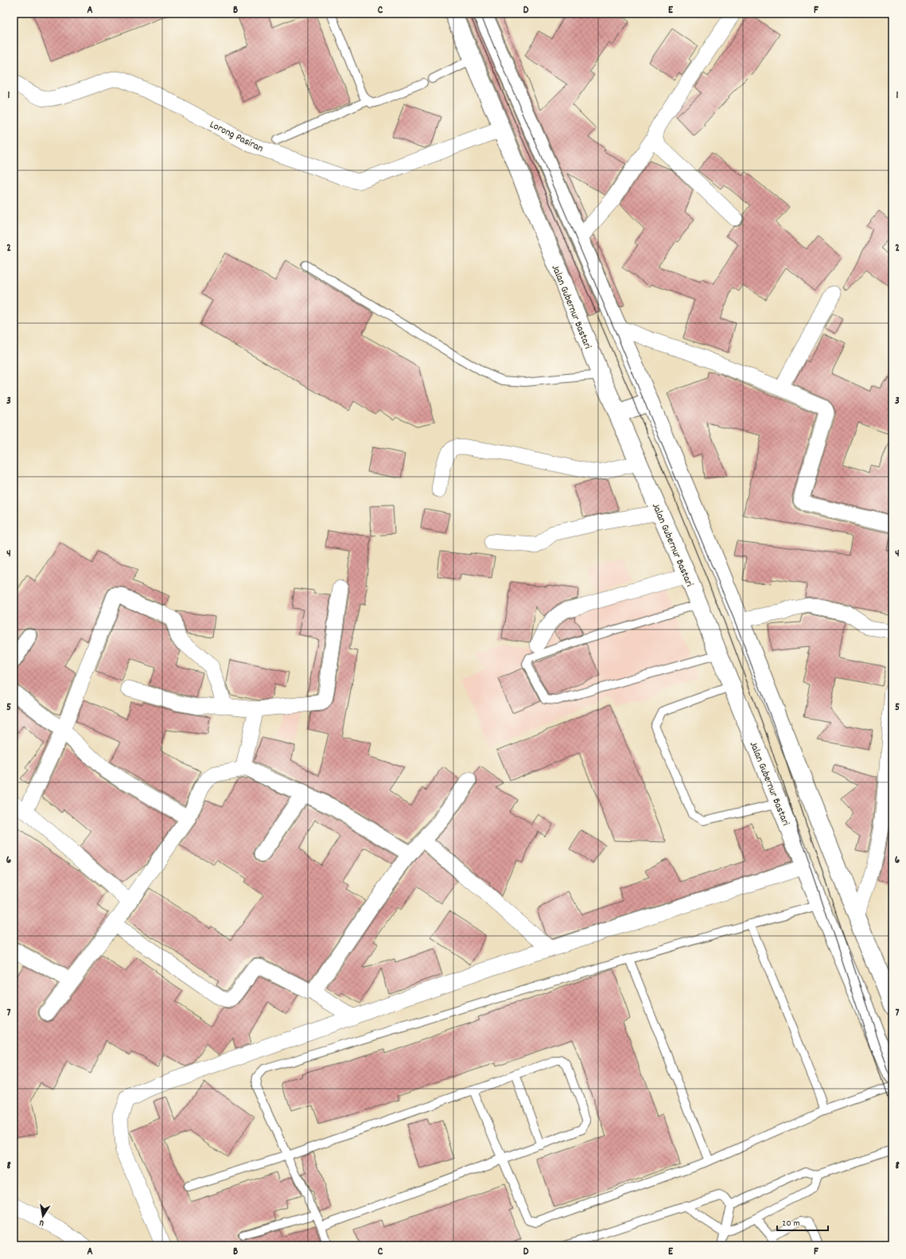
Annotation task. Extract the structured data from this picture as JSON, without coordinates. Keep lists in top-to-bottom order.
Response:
{
  "streets": {
    "highway": ["Jalan Gubernur Bastari"],
    "street": ["Lorong Pasiran"]
  },
  "crossings": [
    ["Lorong Pasiran", "Jalan Gubernur Bastari"]
  ],
  "scale_bar": "20 m",
  "north": "bottom",
  "grid": {
    "columns": [
      "A",
      "B",
      "C",
      "D",
      "E",
      "F"
    ],
    "rows": [
      "1",
      "2",
      "3",
      "4",
      "5",
      "6",
      "7",
      "8"
    ]
  }
}
